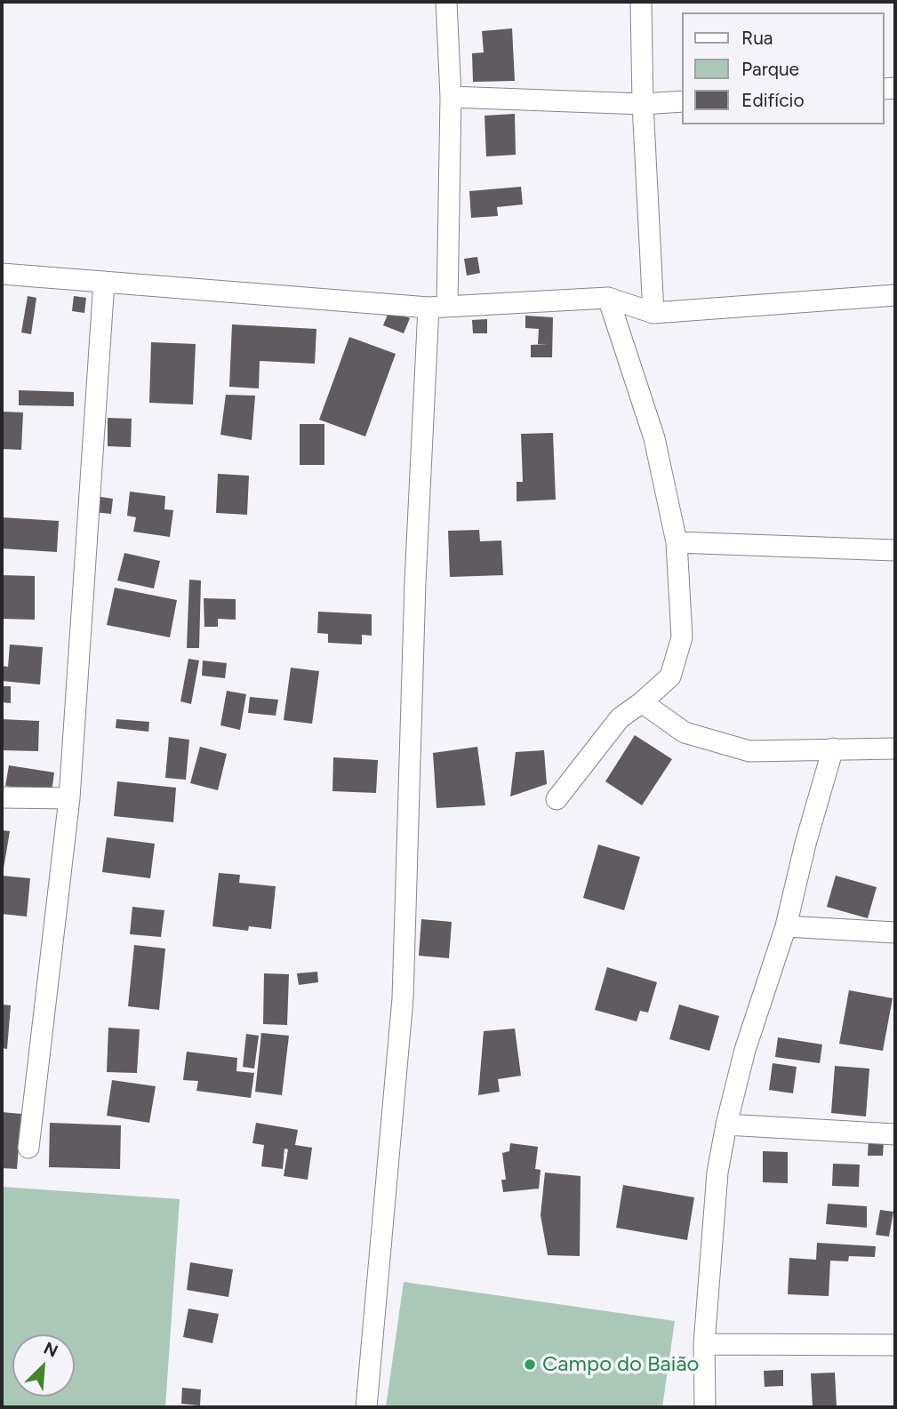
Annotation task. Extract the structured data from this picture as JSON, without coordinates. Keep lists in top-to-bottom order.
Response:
{
  "places": ["Campo do Baião"],
  "legend": ["Rua", "Parque", "Edifício"],
  "north": "top right"
}
